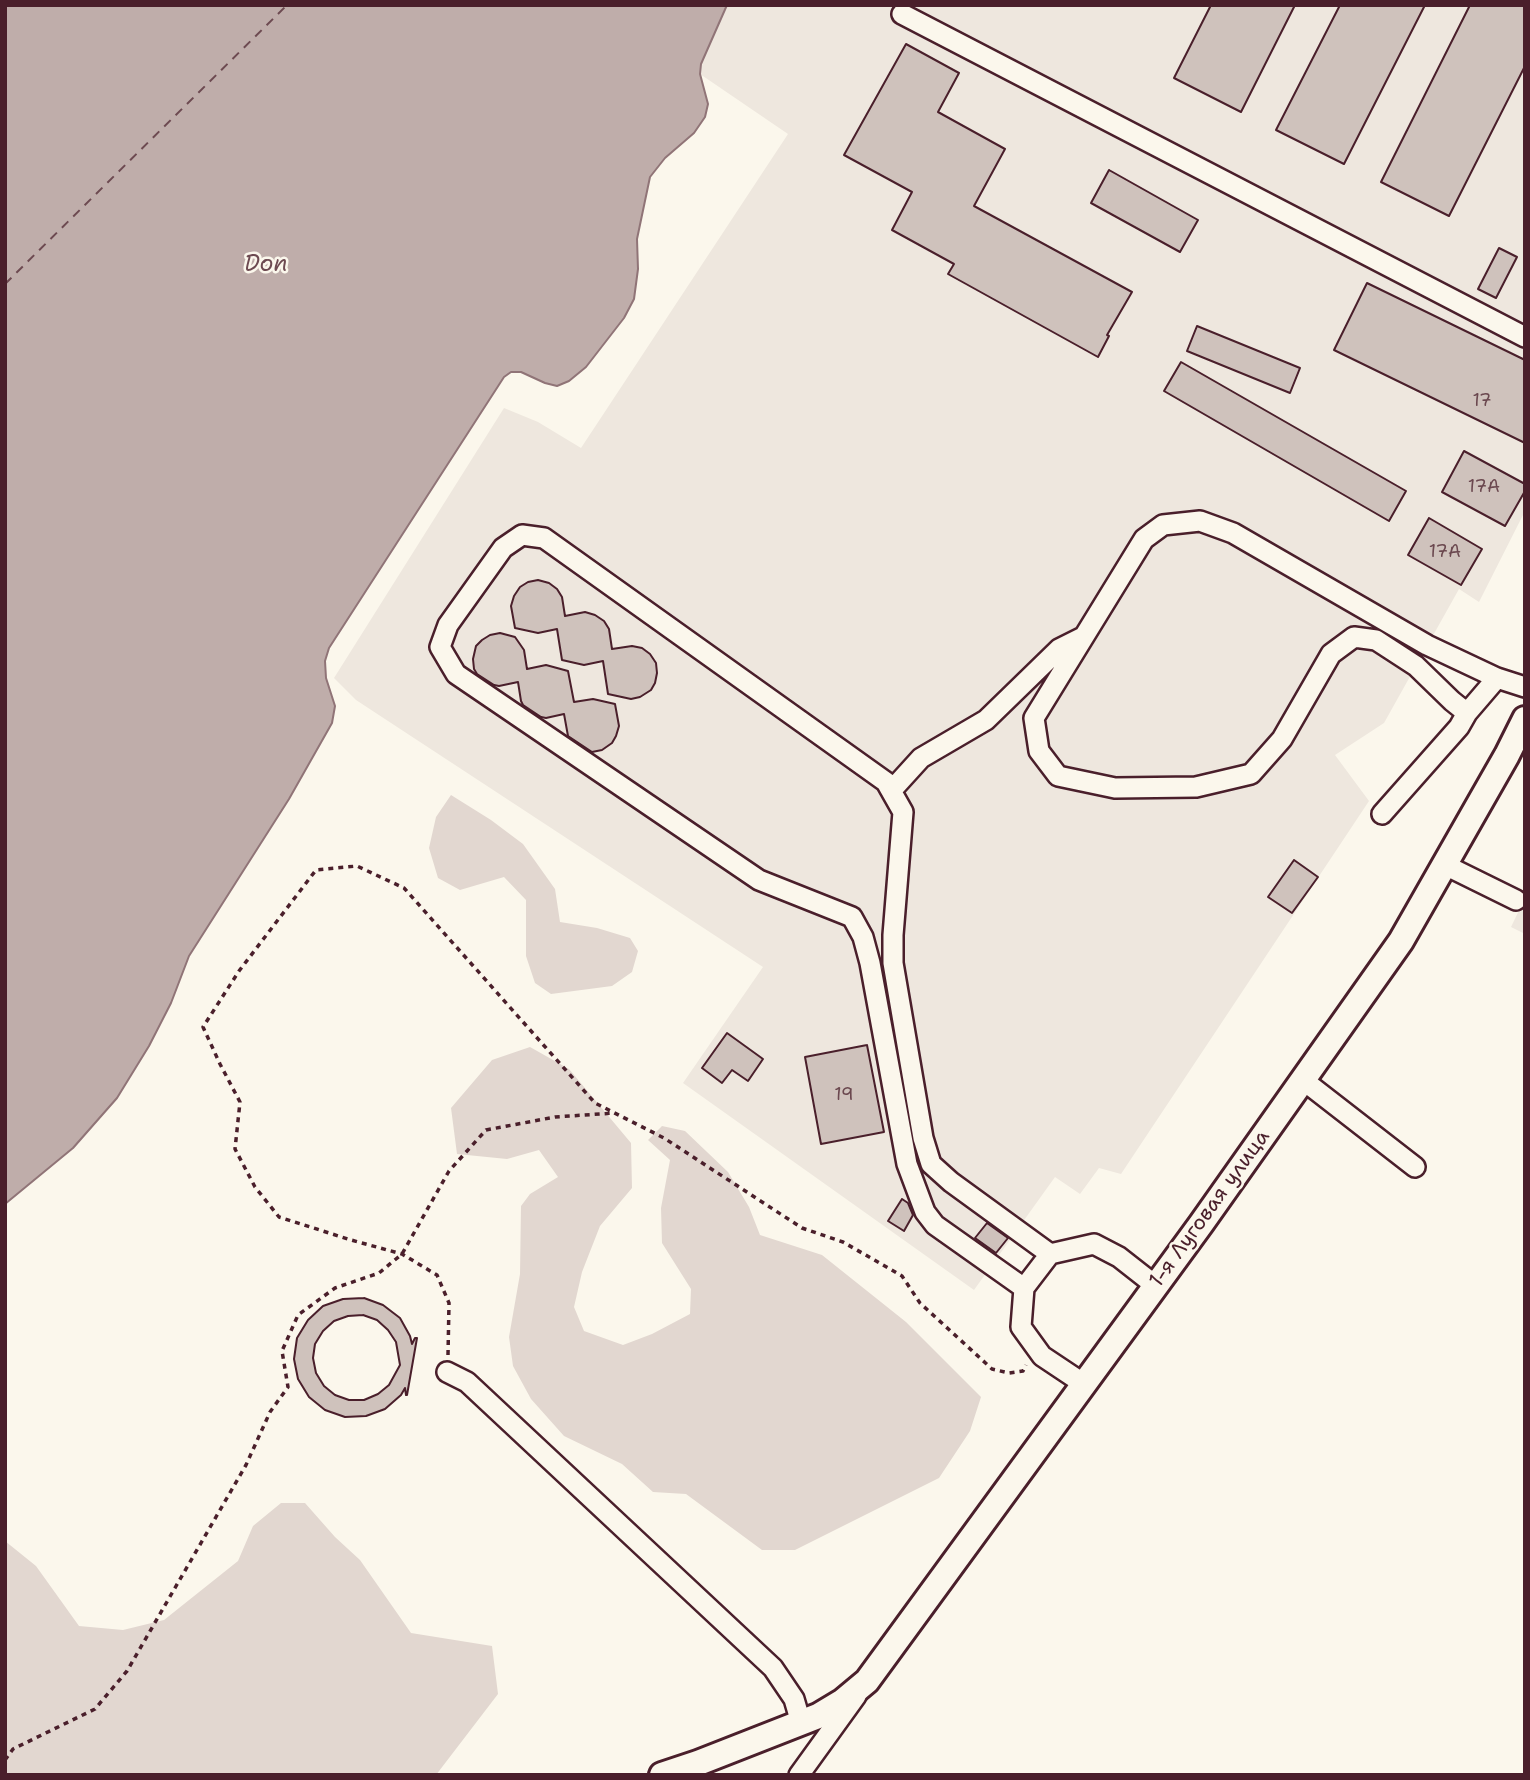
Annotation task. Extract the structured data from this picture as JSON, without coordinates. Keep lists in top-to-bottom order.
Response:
{
  "streets": {
    "main road": ["1-я Луговая улица"]
  },
  "water": ["Don"],
  "house_numbers": [
    "17",
    "17А",
    "17А",
    "19"
  ]
}
